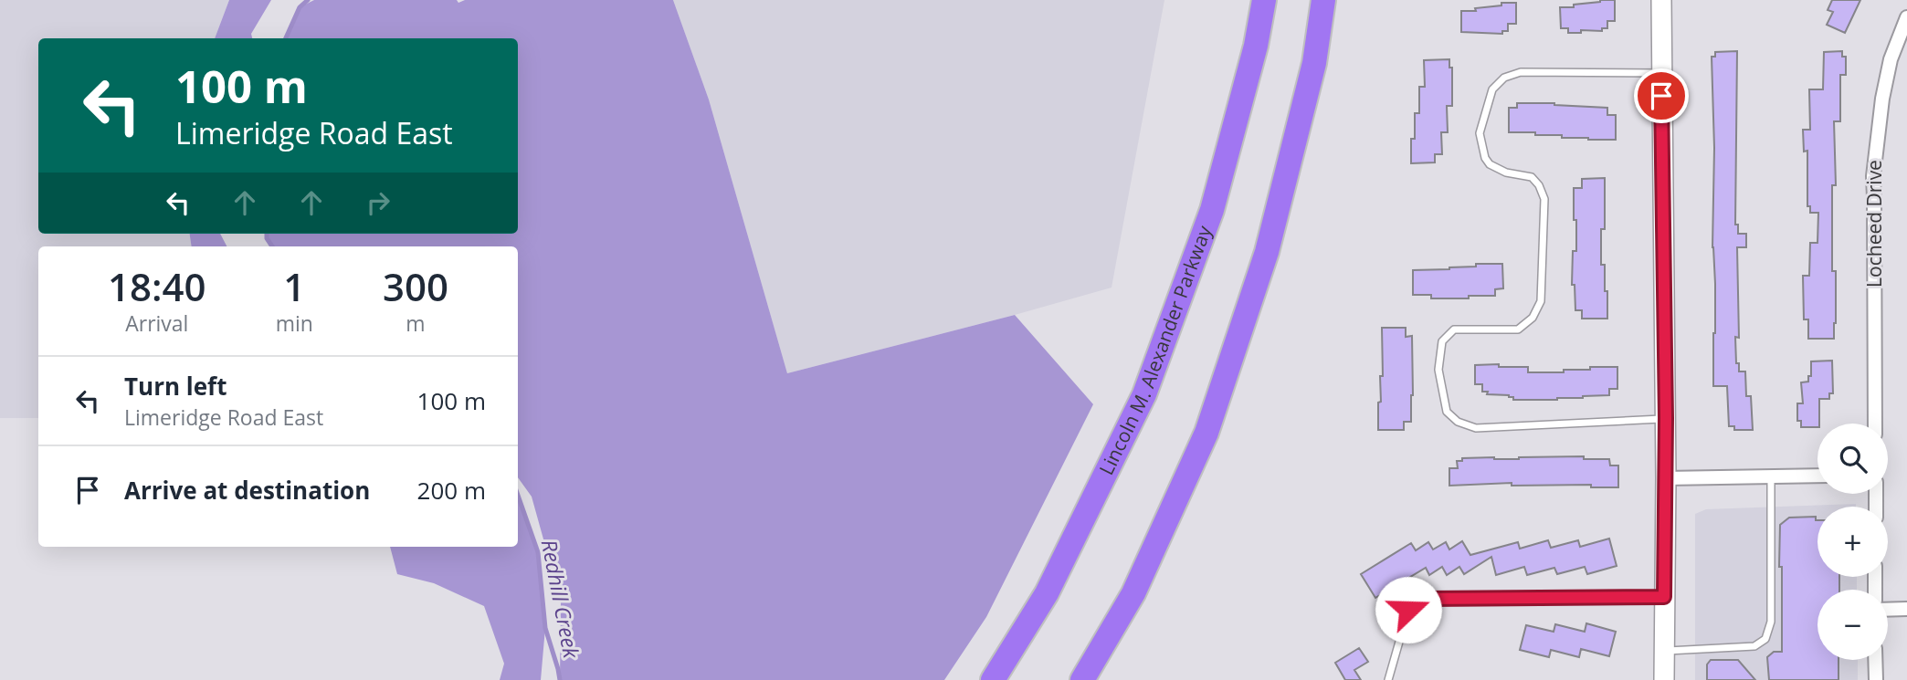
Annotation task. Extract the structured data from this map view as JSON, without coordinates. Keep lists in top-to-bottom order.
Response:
{
  "streets": {
    "highway": ["Lincoln M. Alexander Parkway"],
    "street": ["Locheed Drive"]
  },
  "water": ["Redhill Creek"],
  "page": {
    "turn": ["100 m", "Limeridge Road East"],
    "eta": [
      "18:40",
      "Arrival",
      "1",
      "min",
      "300",
      "m"
    ],
    "list": [
      {
        "name": "Turn left",
        "note": "Limeridge Road East",
        "value": "100 m"
      },
      {
        "name": "Arrive at destination",
        "value": "200 m"
      }
    ],
    "map_buttons": ["+", "−"]
  }
}
